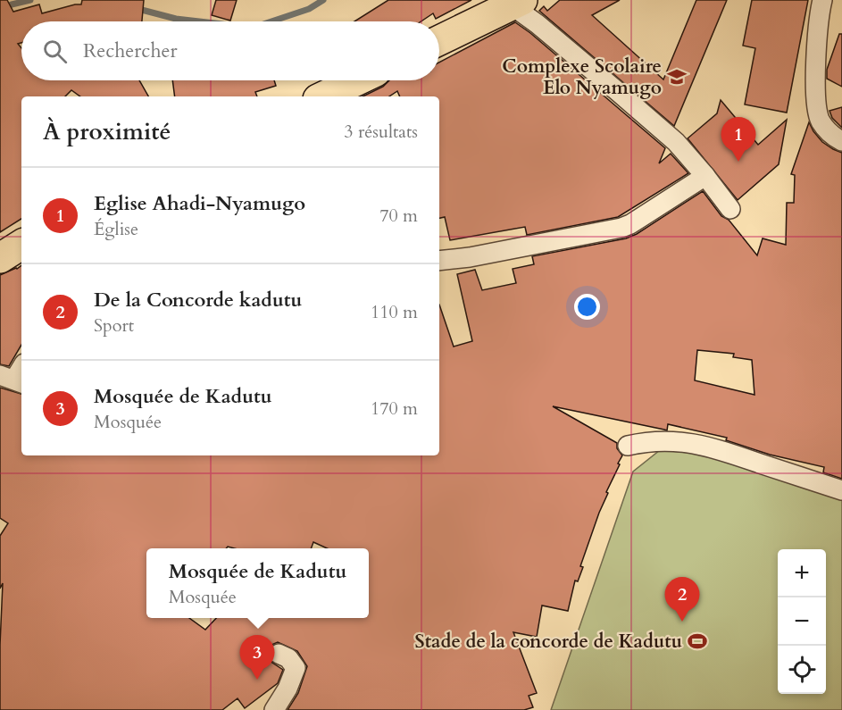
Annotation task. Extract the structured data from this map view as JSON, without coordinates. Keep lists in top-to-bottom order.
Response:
{
  "places": {
    "school or university": ["Complexe Scolaire Elo Nyamugo"],
    "sports": ["Stade de la concorde de Kadutu"]
  },
  "page": {
    "search": "Rechercher",
    "heading": ["À proximité", "3 résultats"],
    "pins": ["1", "2", "3"],
    "list": [
      {
        "mark": "1",
        "name": "Eglise Ahadi-Nyamugo",
        "note": "Église",
        "value": "70 m"
      },
      {
        "mark": "2",
        "name": "De la Concorde kadutu",
        "note": "Sport",
        "value": "110 m"
      },
      {
        "mark": "3",
        "name": "Mosquée de Kadutu",
        "note": "Mosquée",
        "value": "170 m"
      }
    ],
    "popup": ["Mosquée de Kadutu", "Mosquée"],
    "map_buttons": ["+", "−"]
  }
}
